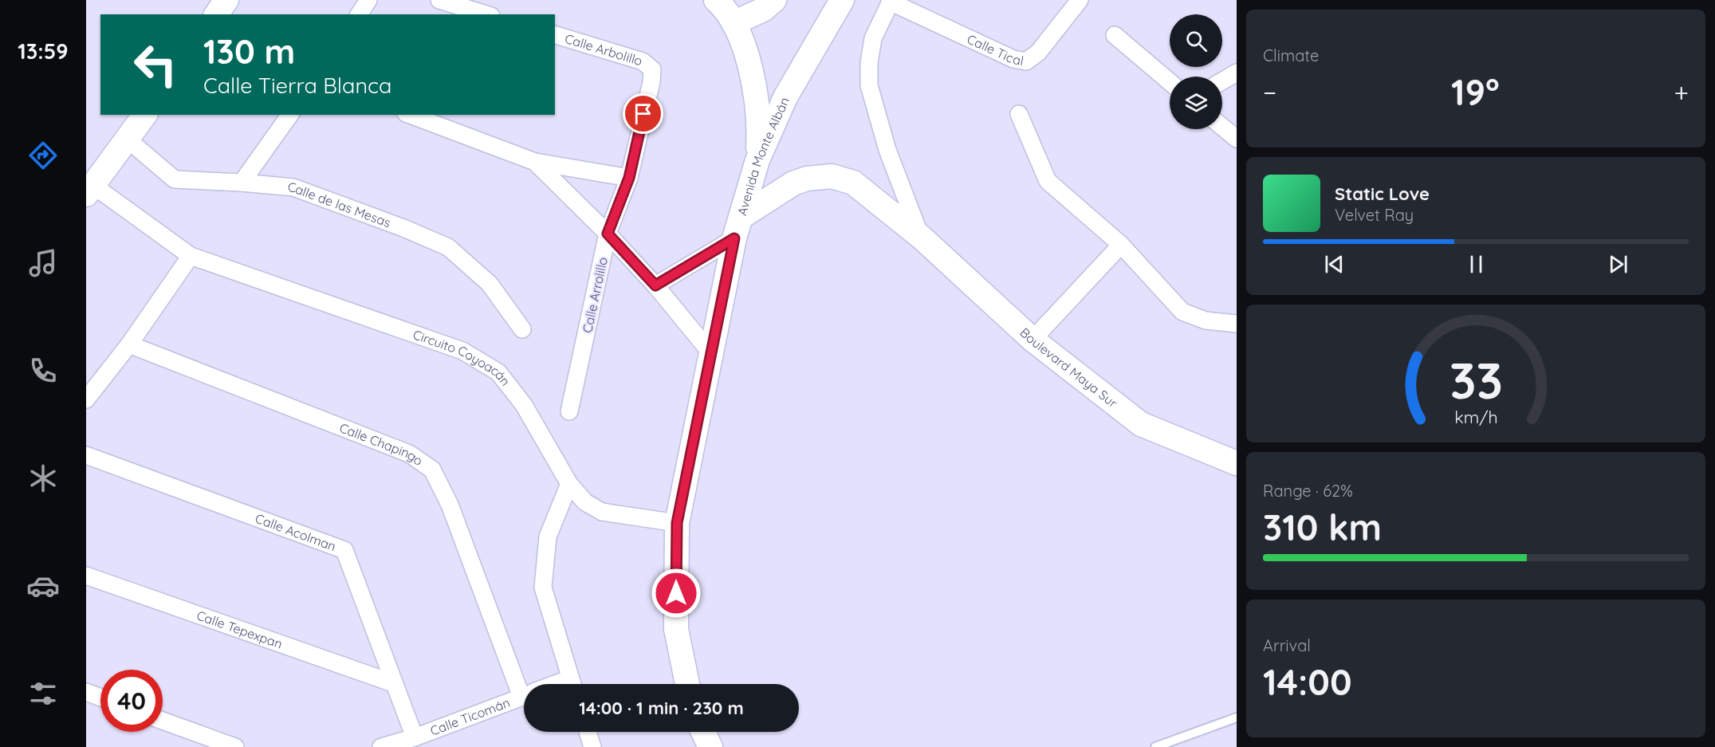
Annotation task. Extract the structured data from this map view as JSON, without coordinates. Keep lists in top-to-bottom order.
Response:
{
  "streets": {
    "street": [
      "Calle Tical",
      "Calle Arbolillo",
      "Avenida Monte Albán",
      "Calle de las Mesas",
      "Calle Arrolillo",
      "Circuito Coyoacán",
      "Boulevard Maya Sur",
      "Calle Chapingo",
      "Calle Acolman",
      "Calle Tepexpan",
      "Calle Ticomán"
    ]
  },
  "crossings": [
    ["Calle Tical", "Boulevard Maya Sur"],
    ["Calle Arbolillo", "Calle Arrolillo"],
    ["Avenida Monte Albán", "Circuito Coyoacán"],
    ["Avenida Monte Albán", "Boulevard Maya Sur"],
    ["Calle Acolman", "Calle Tepexpan"],
    ["Calle Acolman", "Calle Ticomán"]
  ],
  "page": {
    "tabs": "13:59",
    "tile": [
      "Climate",
      ["Range · 62%", "310 km"],
      ["Arrival", "14:00"]
    ],
    "turn": ["130 m", "Calle Tierra Blanca"],
    "heat": ["−", "19°", "+"],
    "song": ["Static Love", "Velvet Ray"],
    "limit": "40",
    "trip": "14:00 · 1 min · 230 m",
    "gauge": ["33", "km/h"]
  }
}
